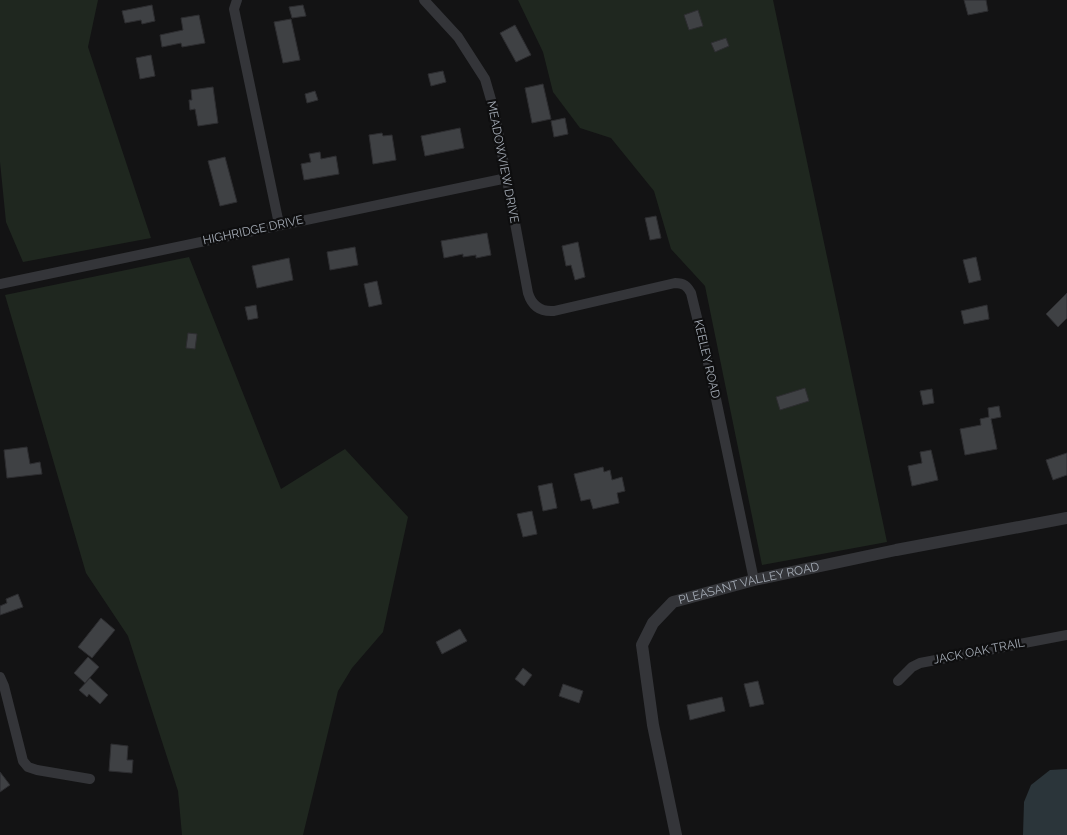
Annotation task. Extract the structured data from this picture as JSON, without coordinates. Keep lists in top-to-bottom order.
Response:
{
  "streets": {
    "street": [
      "MEADOWVIEW DRIVE",
      "HIGHRIDGE DRIVE",
      "KEELEY ROAD",
      "PLEASANT VALLEY ROAD",
      "JACK OAK TRAIL"
    ]
  },
  "crossings": [
    ["MEADOWVIEW DRIVE", "HIGHRIDGE DRIVE"],
    ["MEADOWVIEW DRIVE", "KEELEY ROAD"],
    ["KEELEY ROAD", "PLEASANT VALLEY ROAD"]
  ]
}
